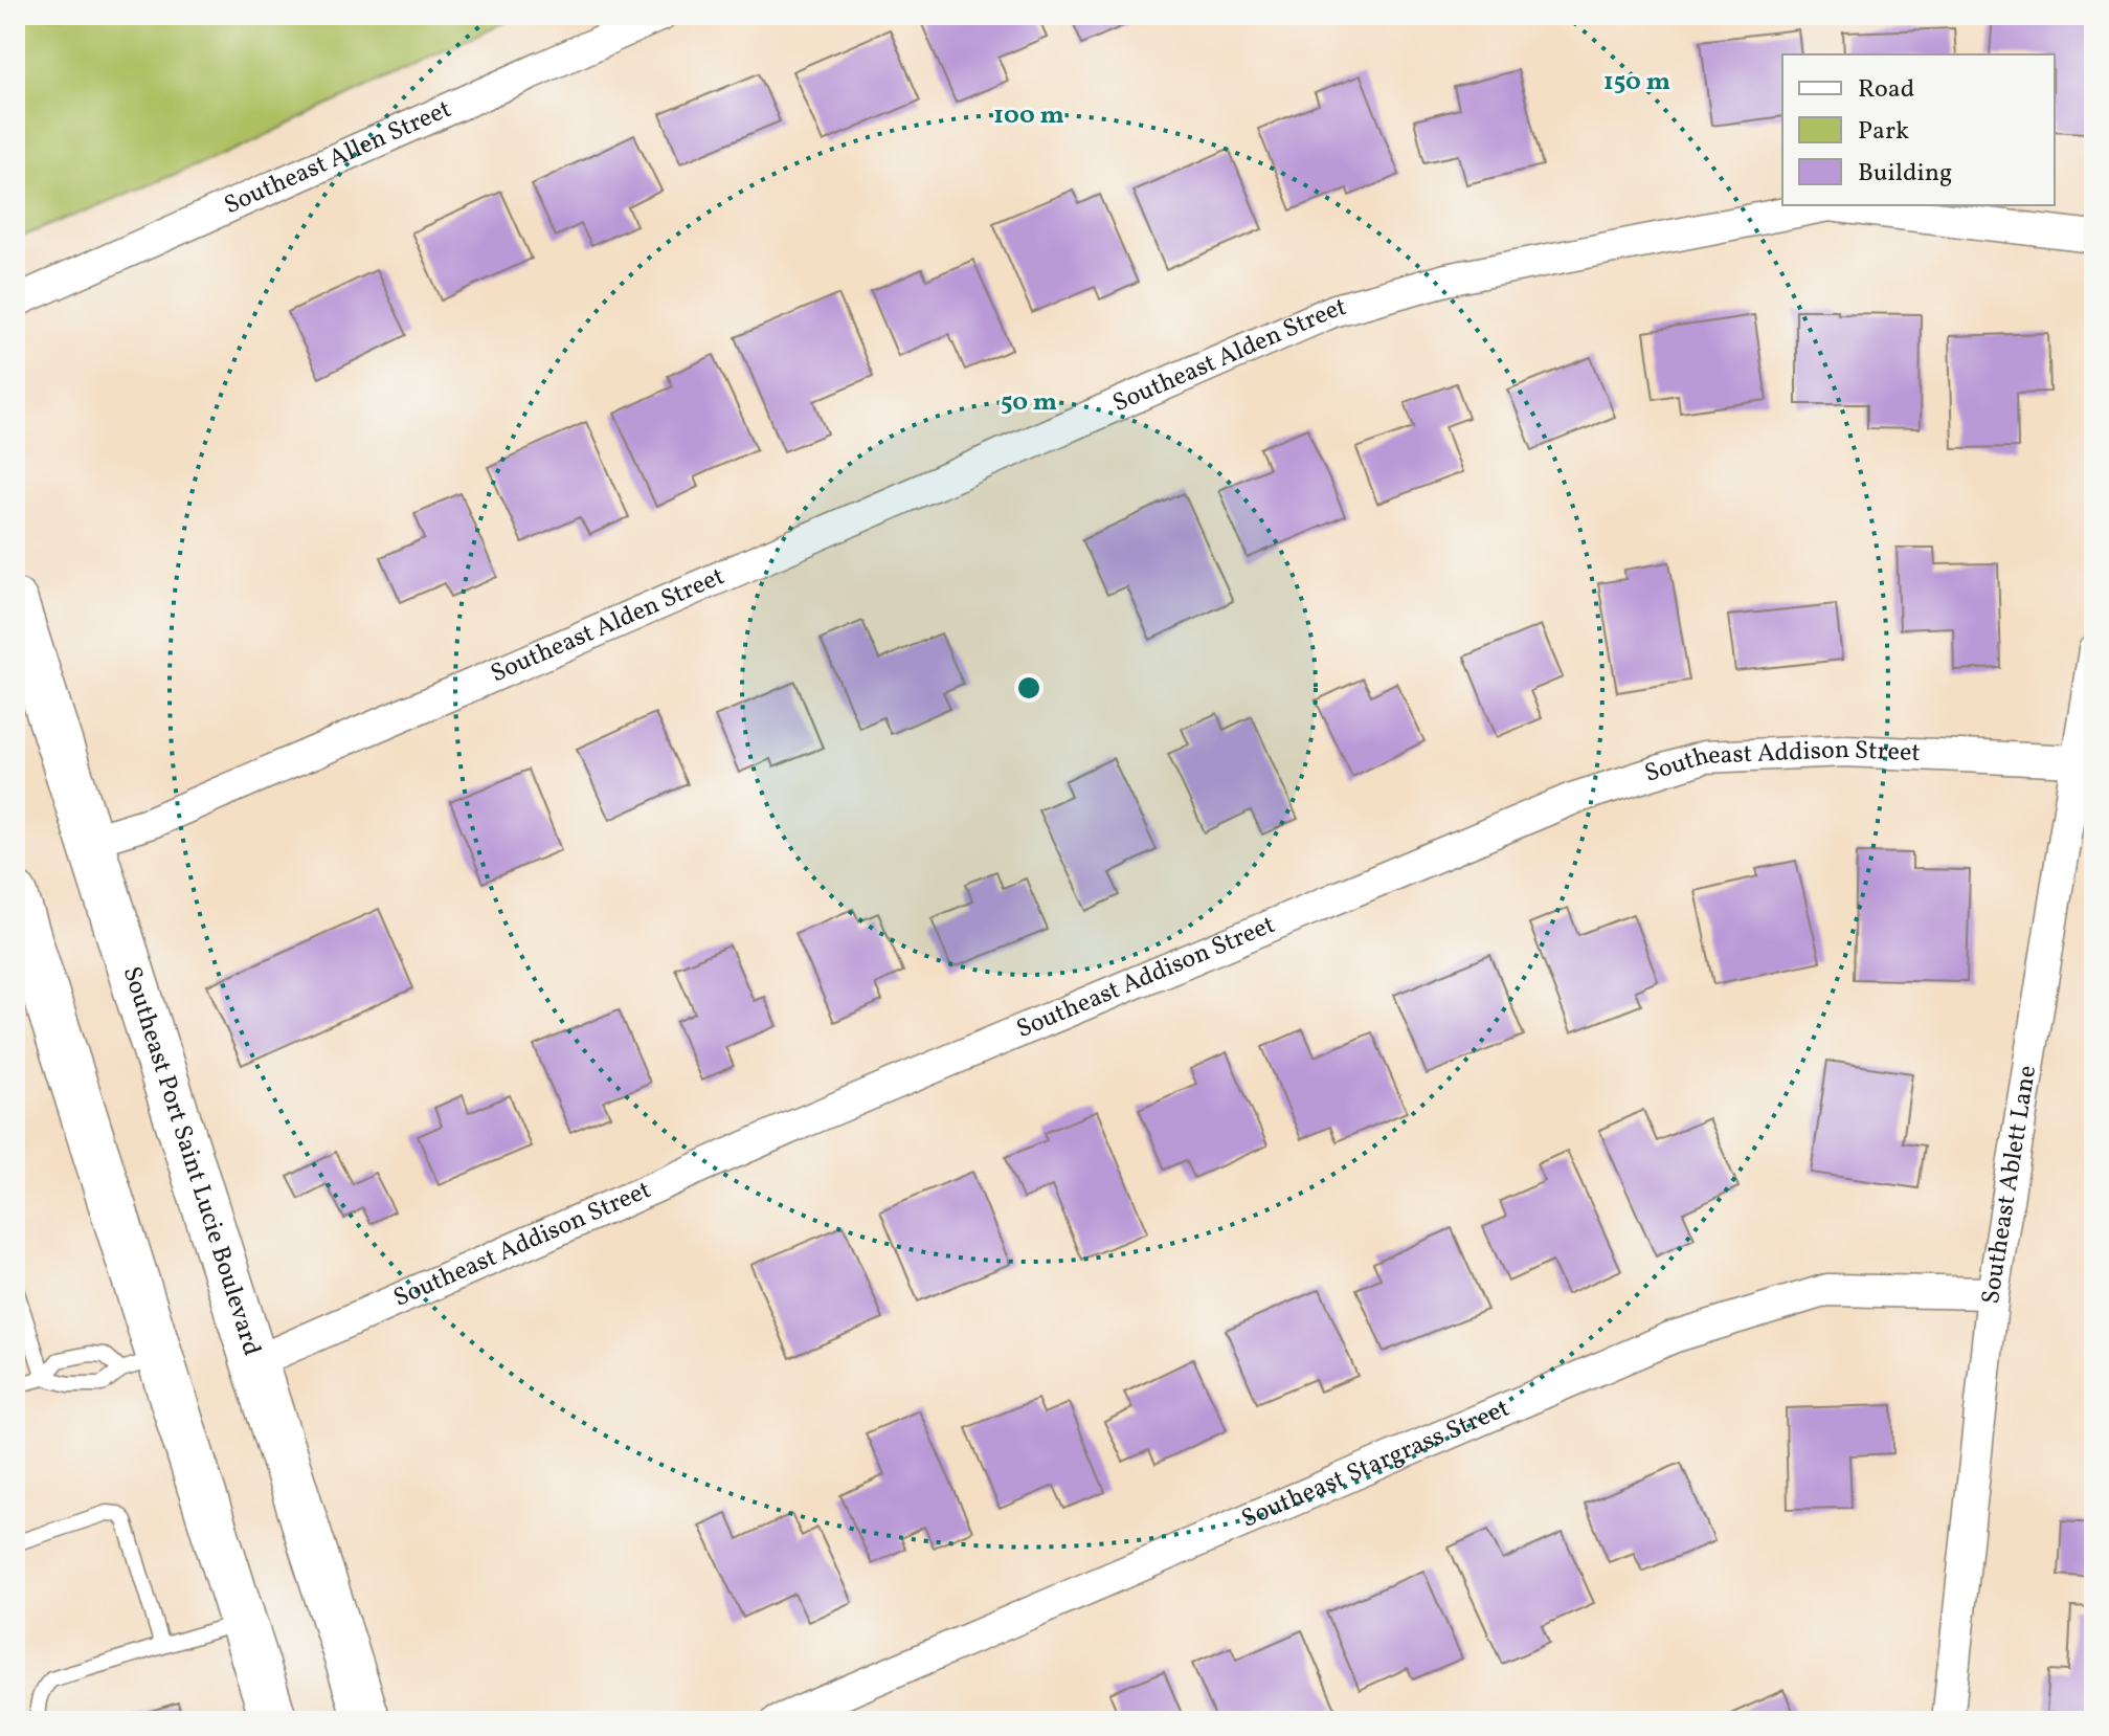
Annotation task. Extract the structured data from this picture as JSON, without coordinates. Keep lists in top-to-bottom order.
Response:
{
  "streets": {
    "main road": ["Southeast Port Saint Lucie Boulevard"],
    "street": [
      "Southeast Allen Street",
      "Southeast Alden Street",
      "Southeast Addison Street",
      "Southeast Ablett Lane",
      "Southeast Stargrass Street"
    ]
  },
  "crossings": [
    ["Southeast Alden Street", "Southeast Port Saint Lucie Boulevard"],
    ["Southeast Addison Street", "Southeast Port Saint Lucie Boulevard"],
    ["Southeast Addison Street", "Southeast Ablett Lane"],
    ["Southeast Ablett Lane", "Southeast Stargrass Street"]
  ],
  "legend": ["Road", "Park", "Building"],
  "rings": ["150 m", "100 m", "50 m"]
}
